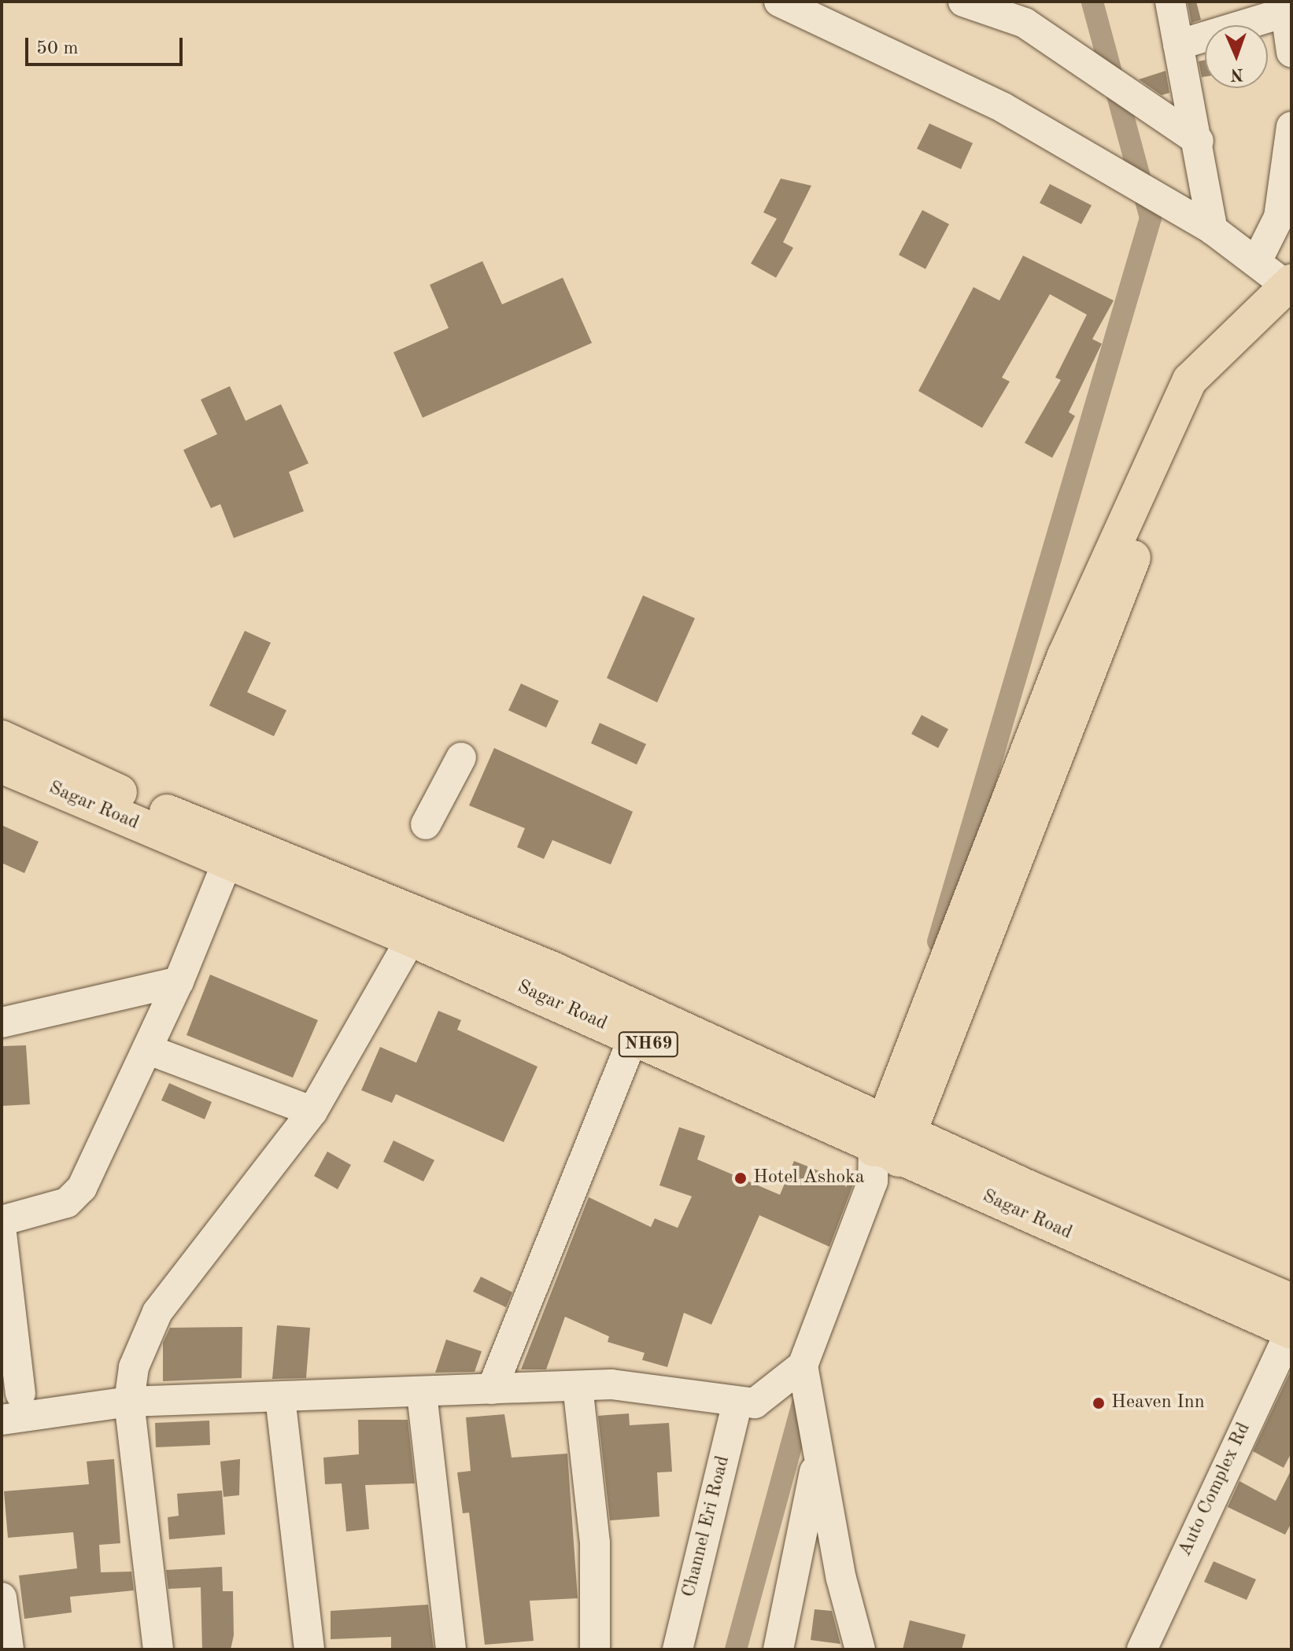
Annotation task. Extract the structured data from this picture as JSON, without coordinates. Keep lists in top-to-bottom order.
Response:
{
  "streets": {
    "main road": ["Sagar Road", "NH69"],
    "street": ["Auto Complex Rd", "Channel Eri Road"]
  },
  "crossings": [
    ["Sagar Road", "Auto Complex Rd"]
  ],
  "places": ["Hotel Ashoka", "Heaven Inn"],
  "scale_bar": "50 m",
  "north": "bottom"
}
